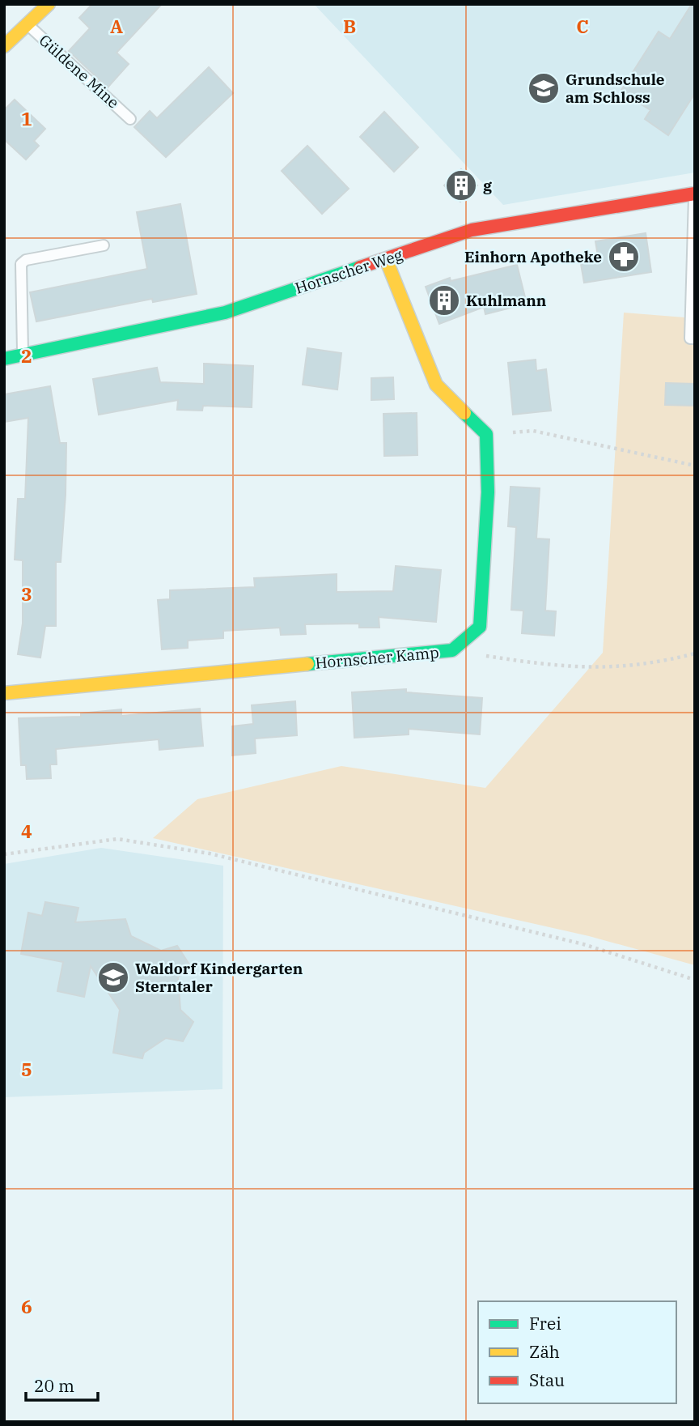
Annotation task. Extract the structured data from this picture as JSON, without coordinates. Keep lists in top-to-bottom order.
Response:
{
  "streets": {
    "street": ["Güldene Mine", "Hornscher Weg", "Hornscher Kamp"]
  },
  "places": {
    "school or university": ["Grundschule am Schloss", "Waldorf Kindergarten Sterntaler"],
    "building": ["g", "Kuhlmann"],
    "pharmacy": ["Einhorn Apotheke"]
  },
  "legend": ["Frei", "Zäh", "Stau"],
  "scale_bar": "20 m",
  "grid": {
    "columns": ["A", "B", "C"],
    "rows": [
      "1",
      "2",
      "3",
      "4",
      "5",
      "6"
    ]
  }
}
